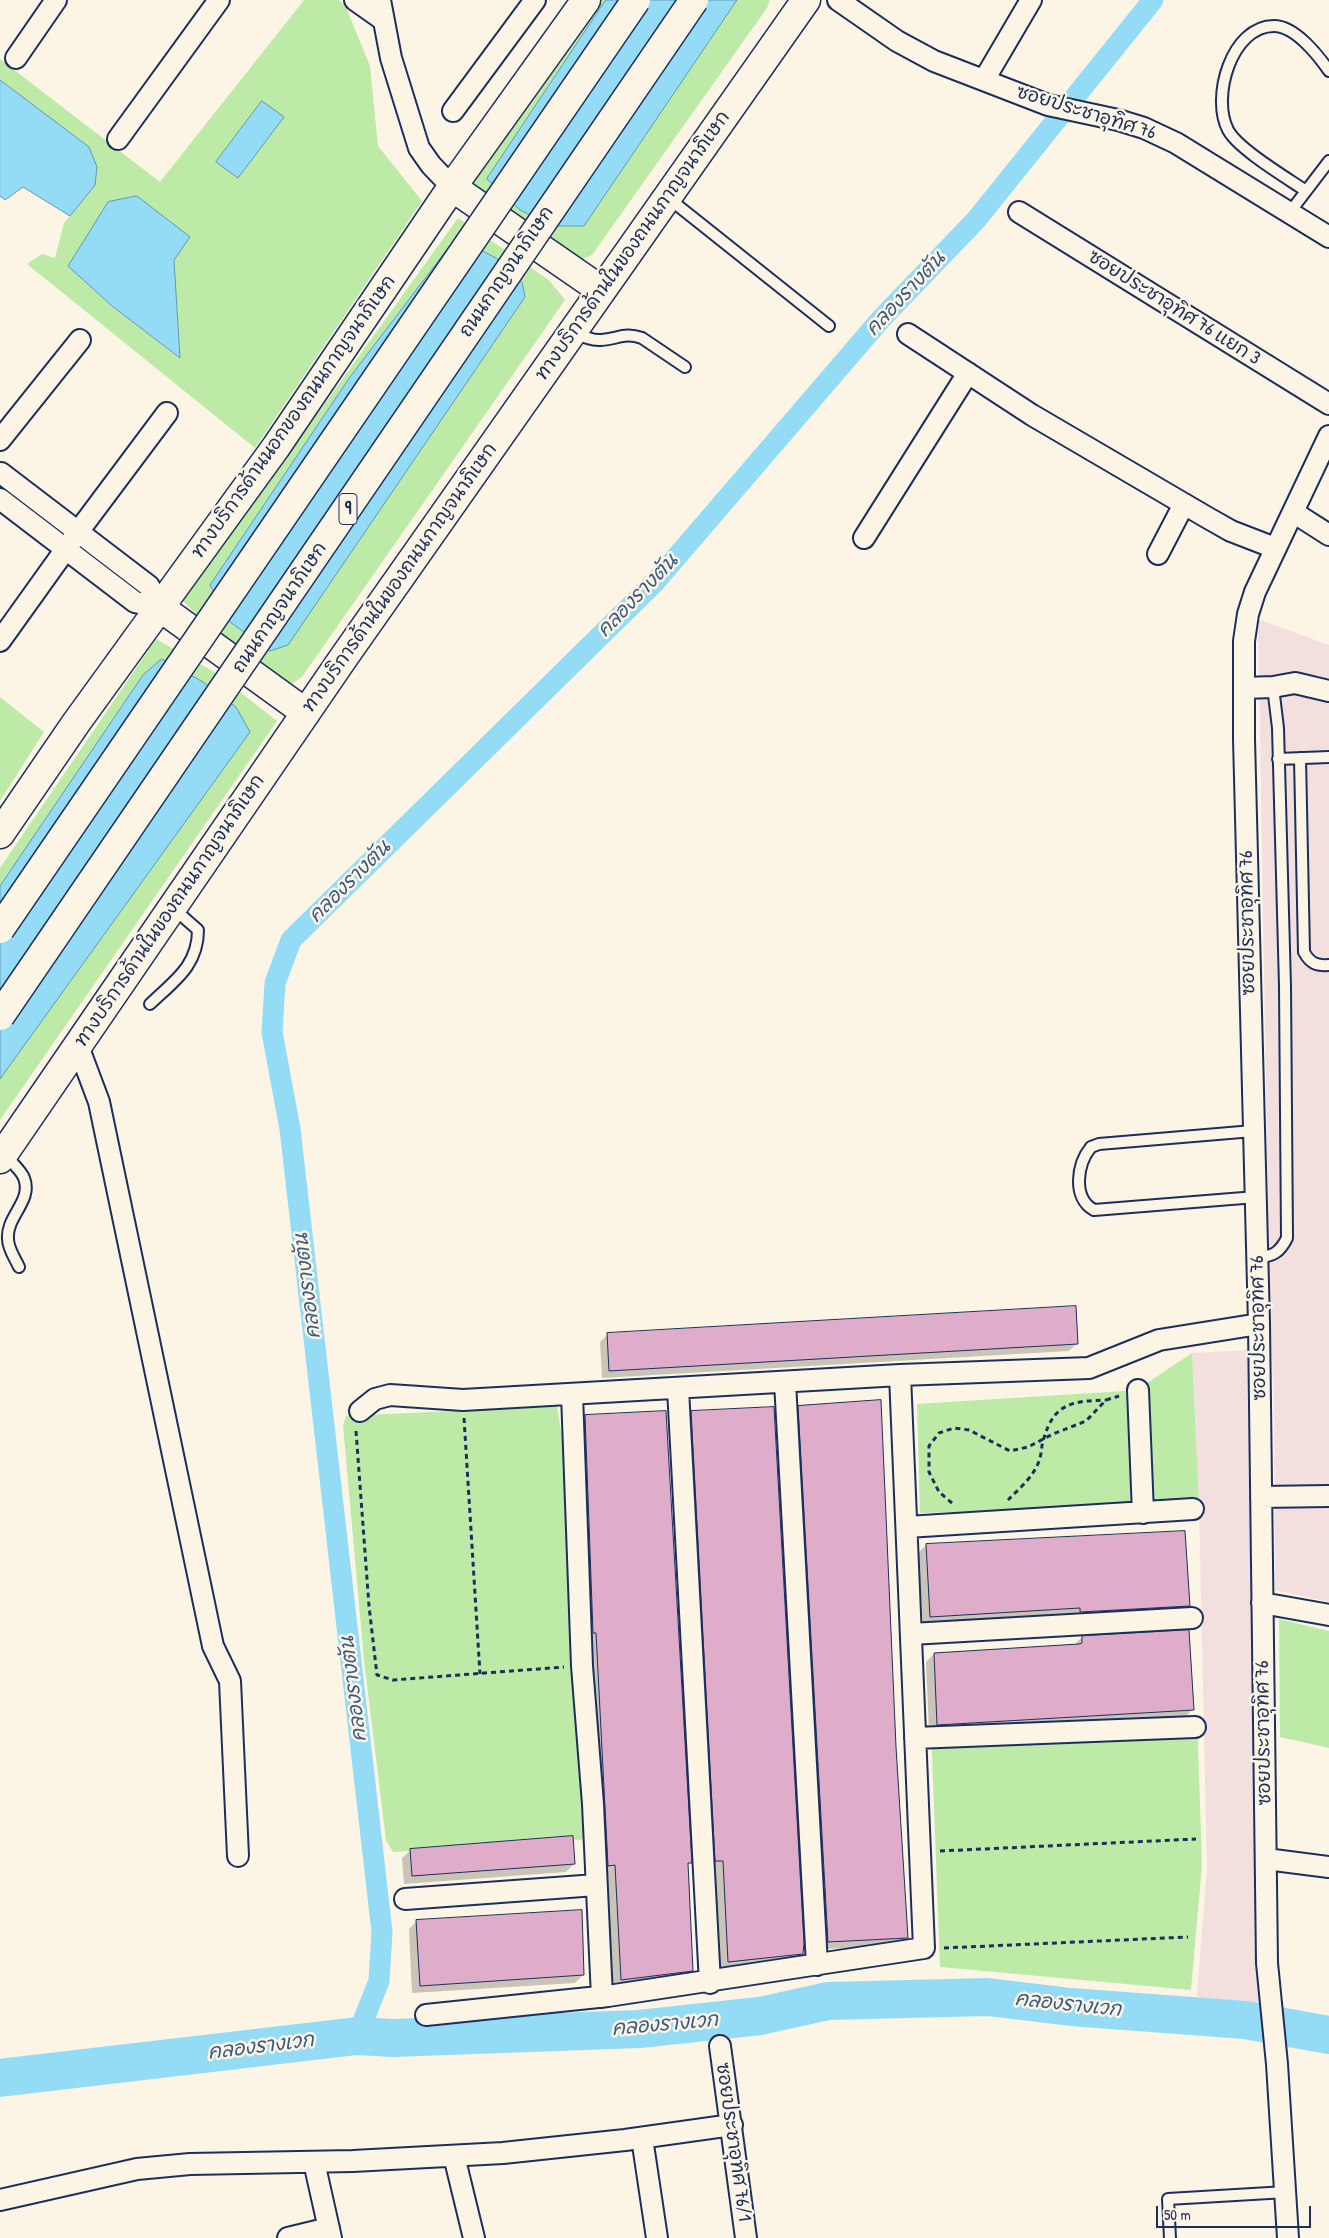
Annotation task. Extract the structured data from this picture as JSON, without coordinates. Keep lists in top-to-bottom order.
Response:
{
  "streets": {
    "main road": [
      "ทางบริการด้านในของถนนกาญจนาภิเษก",
      "ถนนกาญจนาภิเษก",
      "ทางบริการด้านนอกของถนนกาญจนาภิเษก",
      "9"
    ],
    "street": ["ซอยประชาอุทิศ 76", "ซอยประชาอุทิศ 76 แยก 3", "ซอยประชาอุทิศ 76/1"]
  },
  "water": ["คลองรางตัน", "คลองรางเวก"],
  "scale_bar": "50 m"
}
